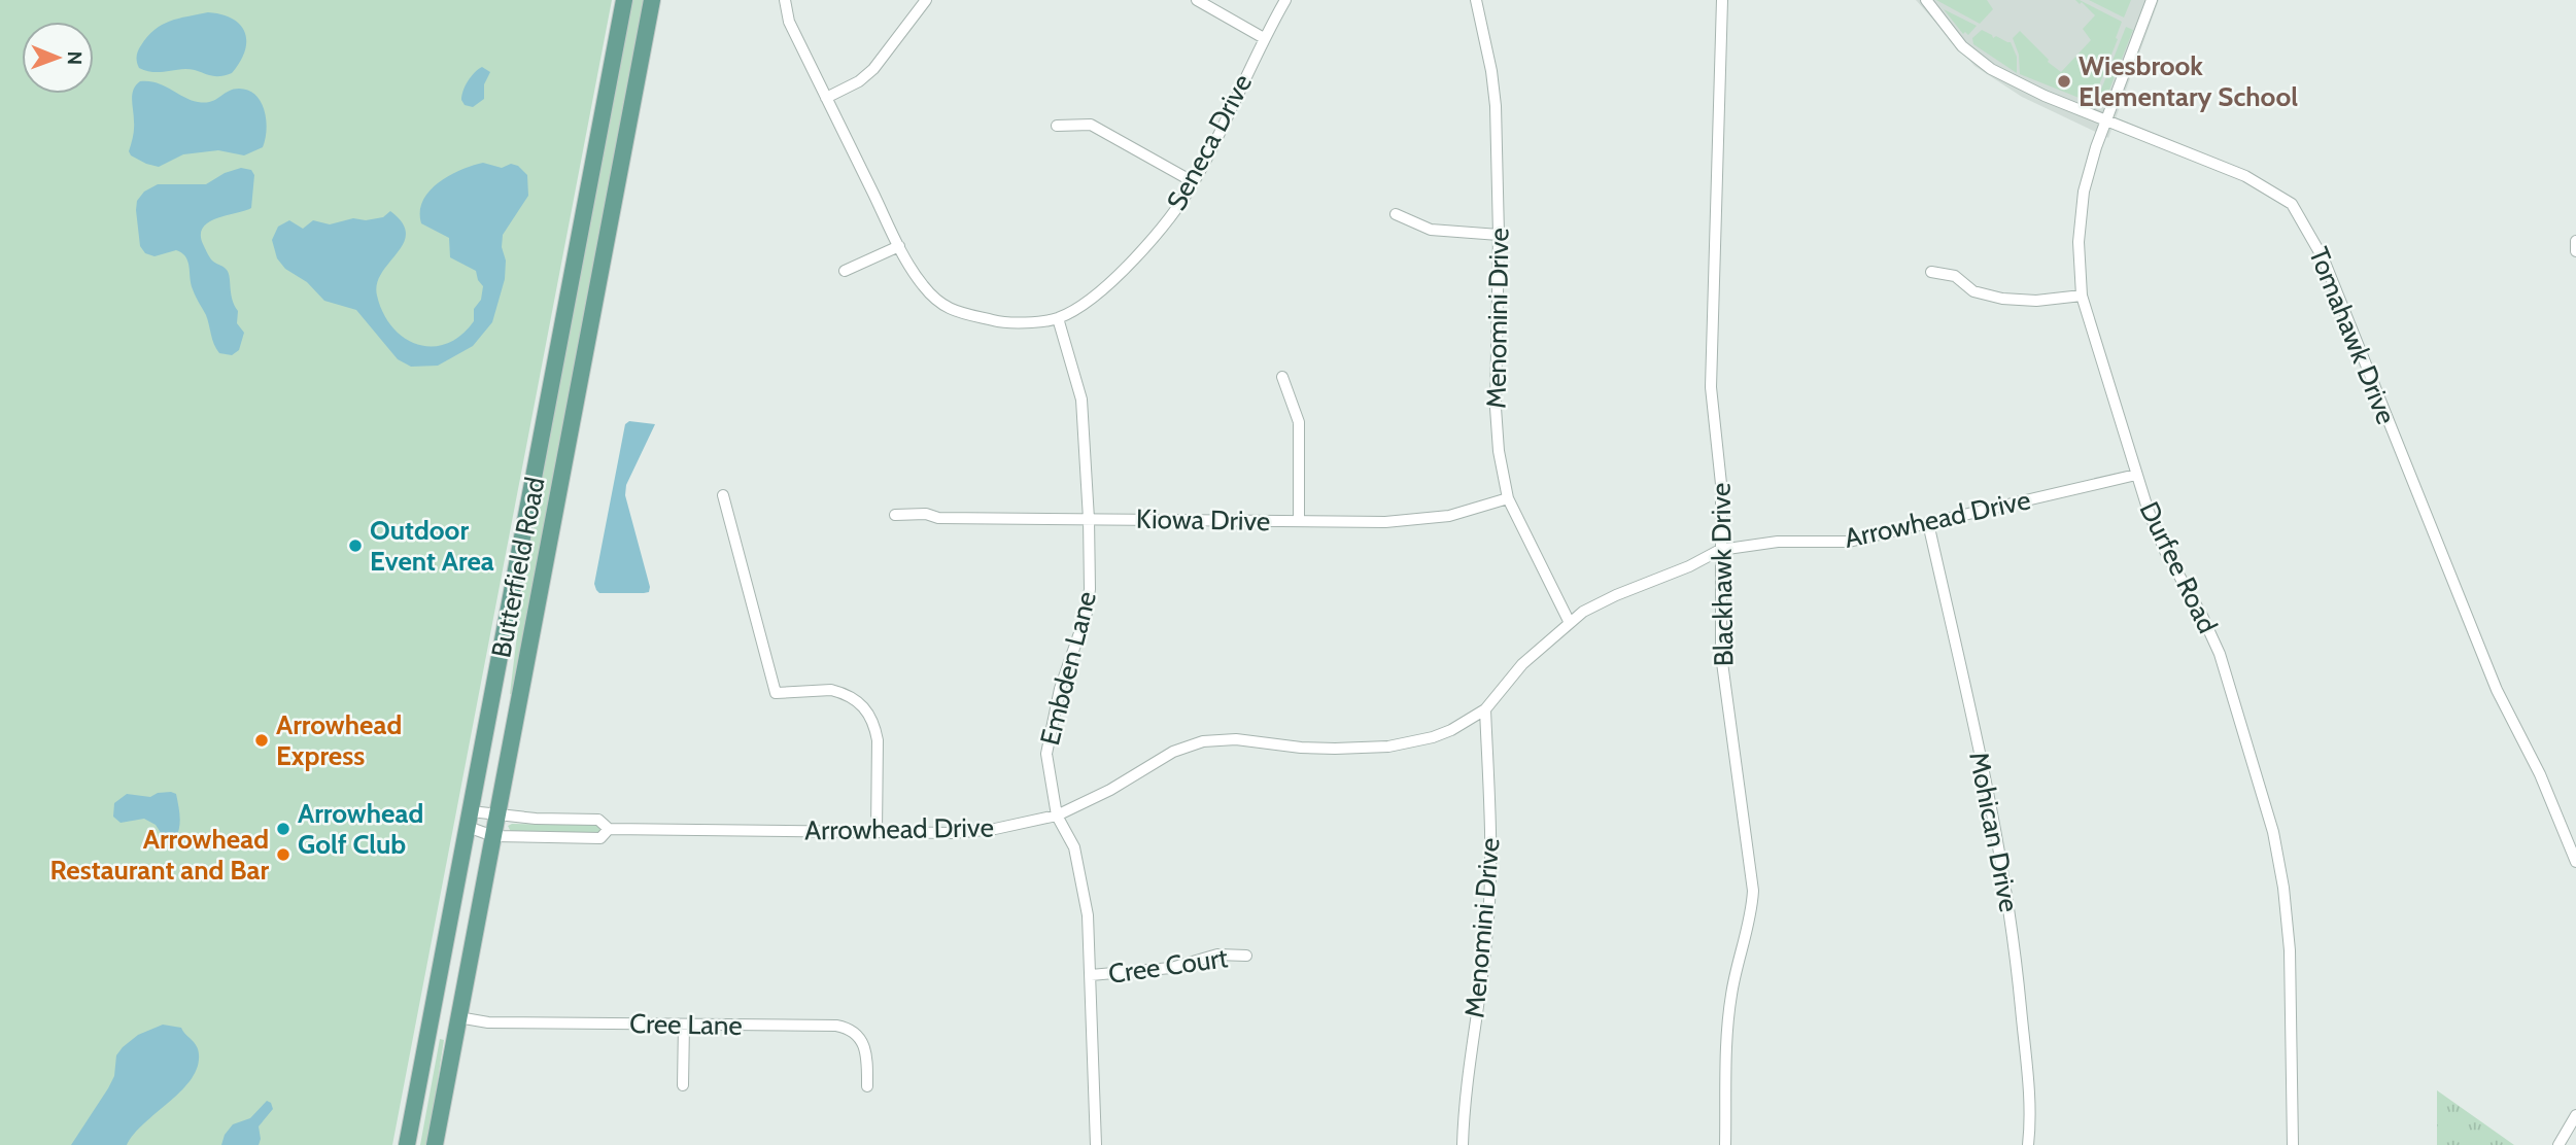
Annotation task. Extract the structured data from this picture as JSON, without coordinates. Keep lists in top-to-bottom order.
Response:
{
  "streets": {
    "main road": ["Butterfield Road"],
    "street": [
      "Seneca Drive",
      "Menomini Drive",
      "Tomahawk Drive",
      "Arrowhead Drive",
      "Kiowa Drive",
      "Durfee Road",
      "Blackhawk Drive",
      "Embden Lane",
      "Mohican Drive",
      "Cree Court",
      "Cree Lane"
    ]
  },
  "crossings": [
    ["Seneca Drive", "Embden Lane"],
    ["Menomini Drive", "Arrowhead Drive"],
    ["Menomini Drive", "Kiowa Drive"],
    ["Tomahawk Drive", "Durfee Road"],
    ["Arrowhead Drive", "Butterfield Road"],
    ["Arrowhead Drive", "Durfee Road"],
    ["Arrowhead Drive", "Blackhawk Drive"],
    ["Arrowhead Drive", "Embden Lane"],
    ["Arrowhead Drive", "Mohican Drive"],
    ["Kiowa Drive", "Embden Lane"],
    ["Butterfield Road", "Cree Lane"],
    ["Embden Lane", "Cree Court"]
  ],
  "places": [
    "Wiesbrook Elementary School",
    "Outdoor Event Area",
    "Arrowhead Express",
    "Arrowhead Golf Club",
    "Arrowhead Restaurant and Bar"
  ],
  "north": "right"
}
